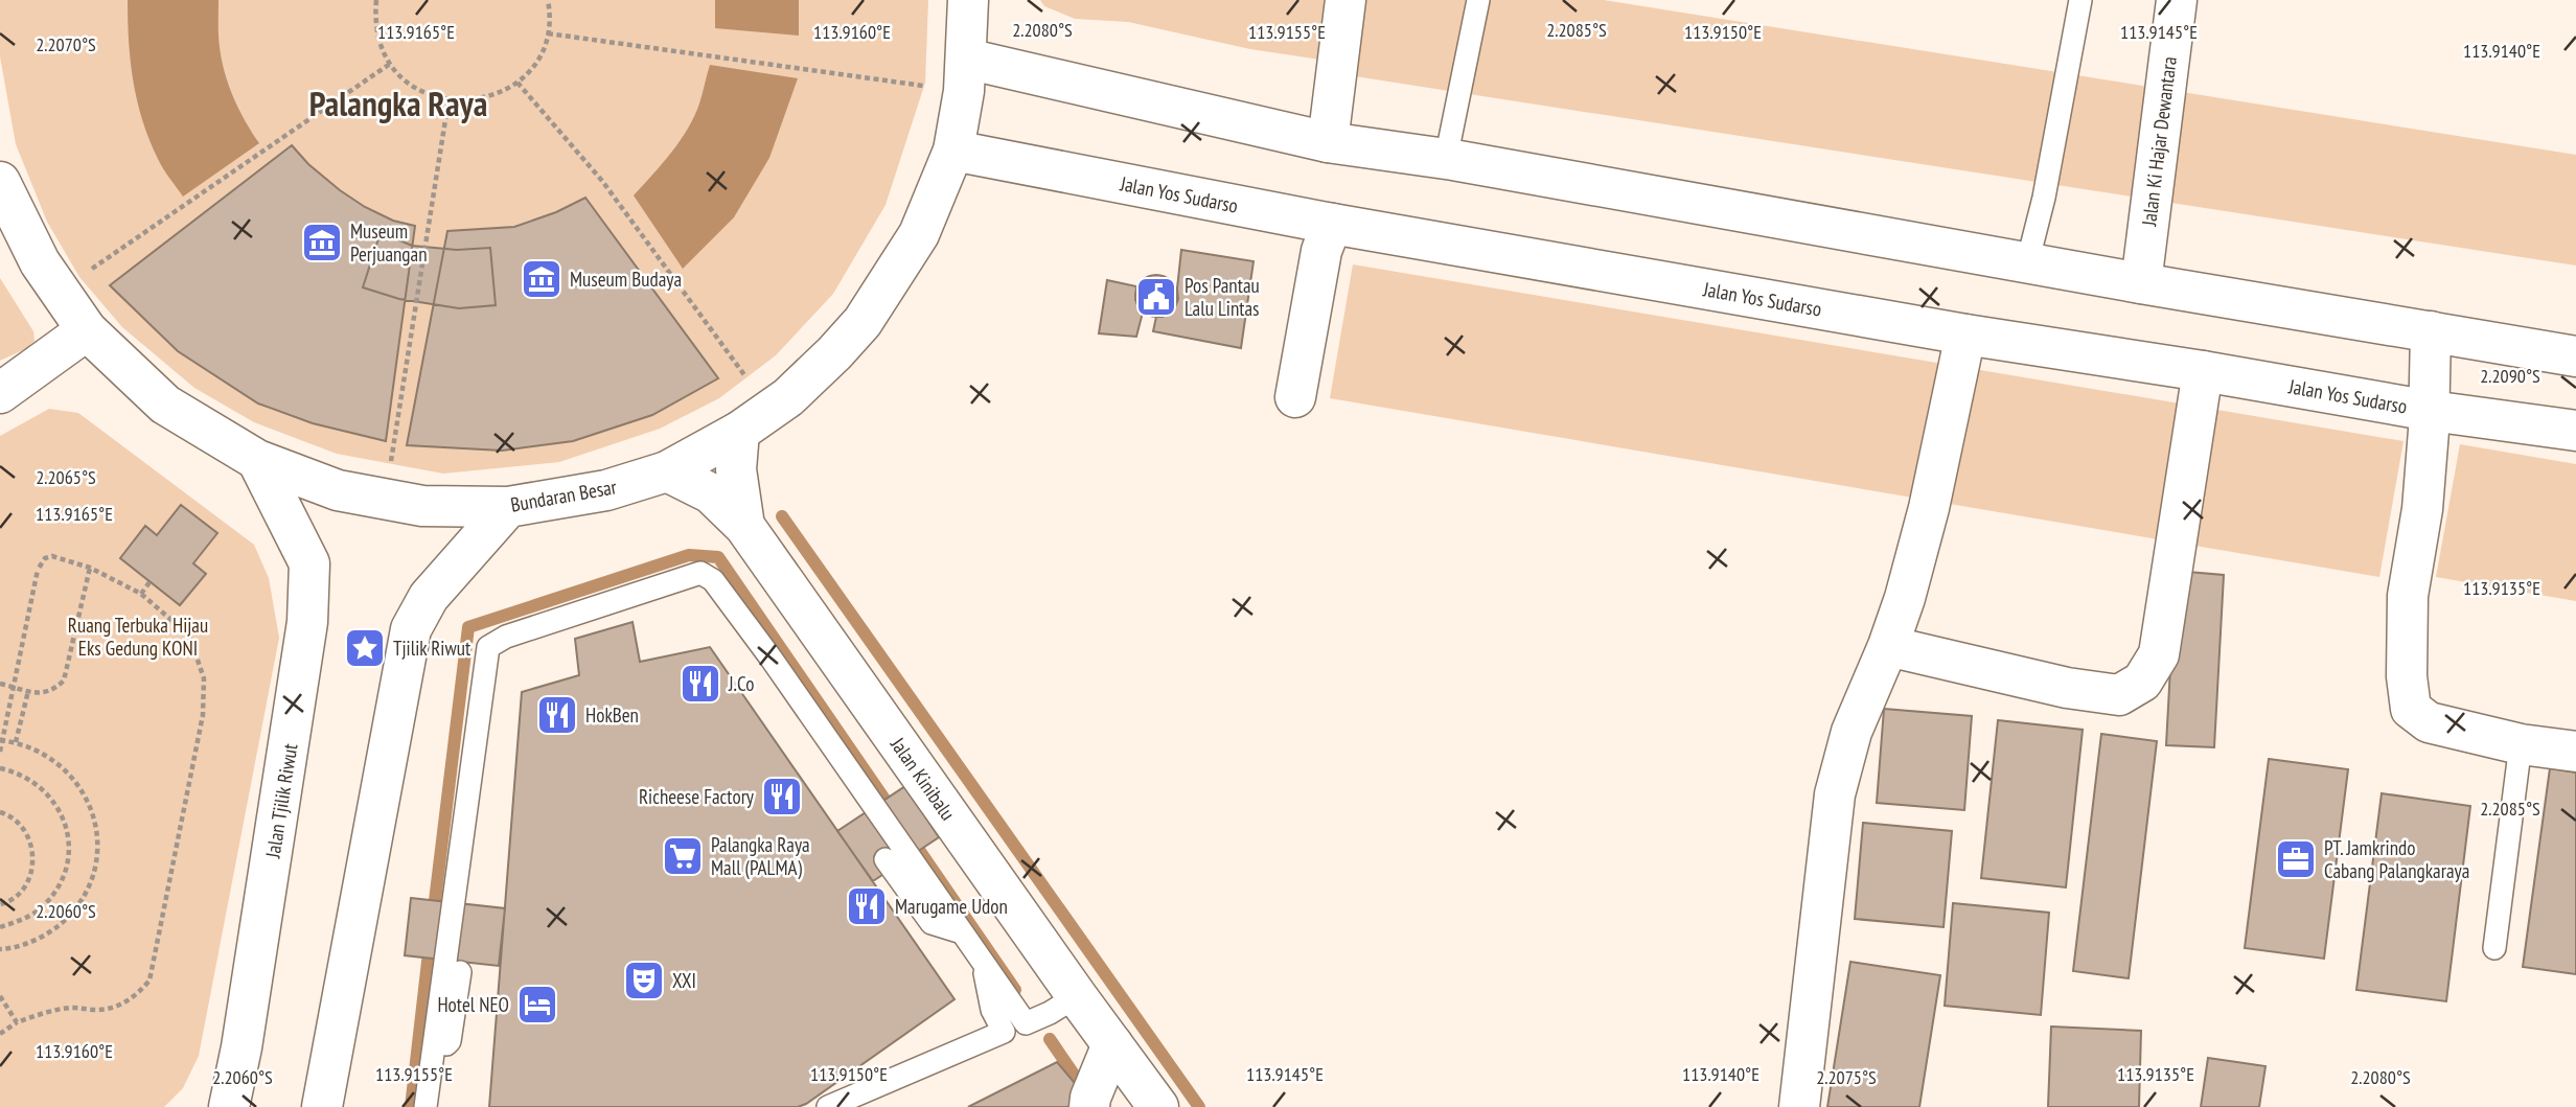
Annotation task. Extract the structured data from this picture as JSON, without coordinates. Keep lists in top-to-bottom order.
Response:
{
  "streets": {
    "main road": [
      "Jalan Ki Hajar Dewantara",
      "Jalan Yos Sudarso",
      "Bundaran Besar",
      "Jalan Kinibalu",
      "Jalan Tjilik Riwut"
    ]
  },
  "crossings": [
    ["Jalan Yos Sudarso", "Bundaran Besar"],
    ["Bundaran Besar", "Jalan Kinibalu"],
    ["Bundaran Besar", "Jalan Tjilik Riwut"]
  ],
  "districts": ["Palangka Raya"],
  "parks": ["Ruang Terbuka Hijau Eks Gedung KONI"],
  "places": {
    "museum": ["Museum Perjuangan", "Museum Budaya"],
    "public building": ["Pos Pantau Lalu Lintas"],
    "place": ["Tjilik Riwut"],
    "restaurant": [
      "J.Co",
      "HokBen",
      "Richeese Factory",
      "Marugame Udon"
    ],
    "supermarket": ["Palangka Raya Mall (PALMA)"],
    "office": ["PT. Jamkrindo Cabang Palangkaraya"],
    "theatre": ["XXI"],
    "hotel": ["Hotel NEO"]
  },
  "coordinates": [
    "2.2080°S",
    "2.2085°S",
    "113.9165°E",
    "113.9160°E",
    "113.9155°E",
    "113.9150°E",
    "113.9145°E",
    "2.2070°S",
    "113.9140°E",
    "2.2090°S",
    "2.2065°S",
    "113.9135°E",
    "2.2060°S",
    "2.2075°S"
  ]
}
